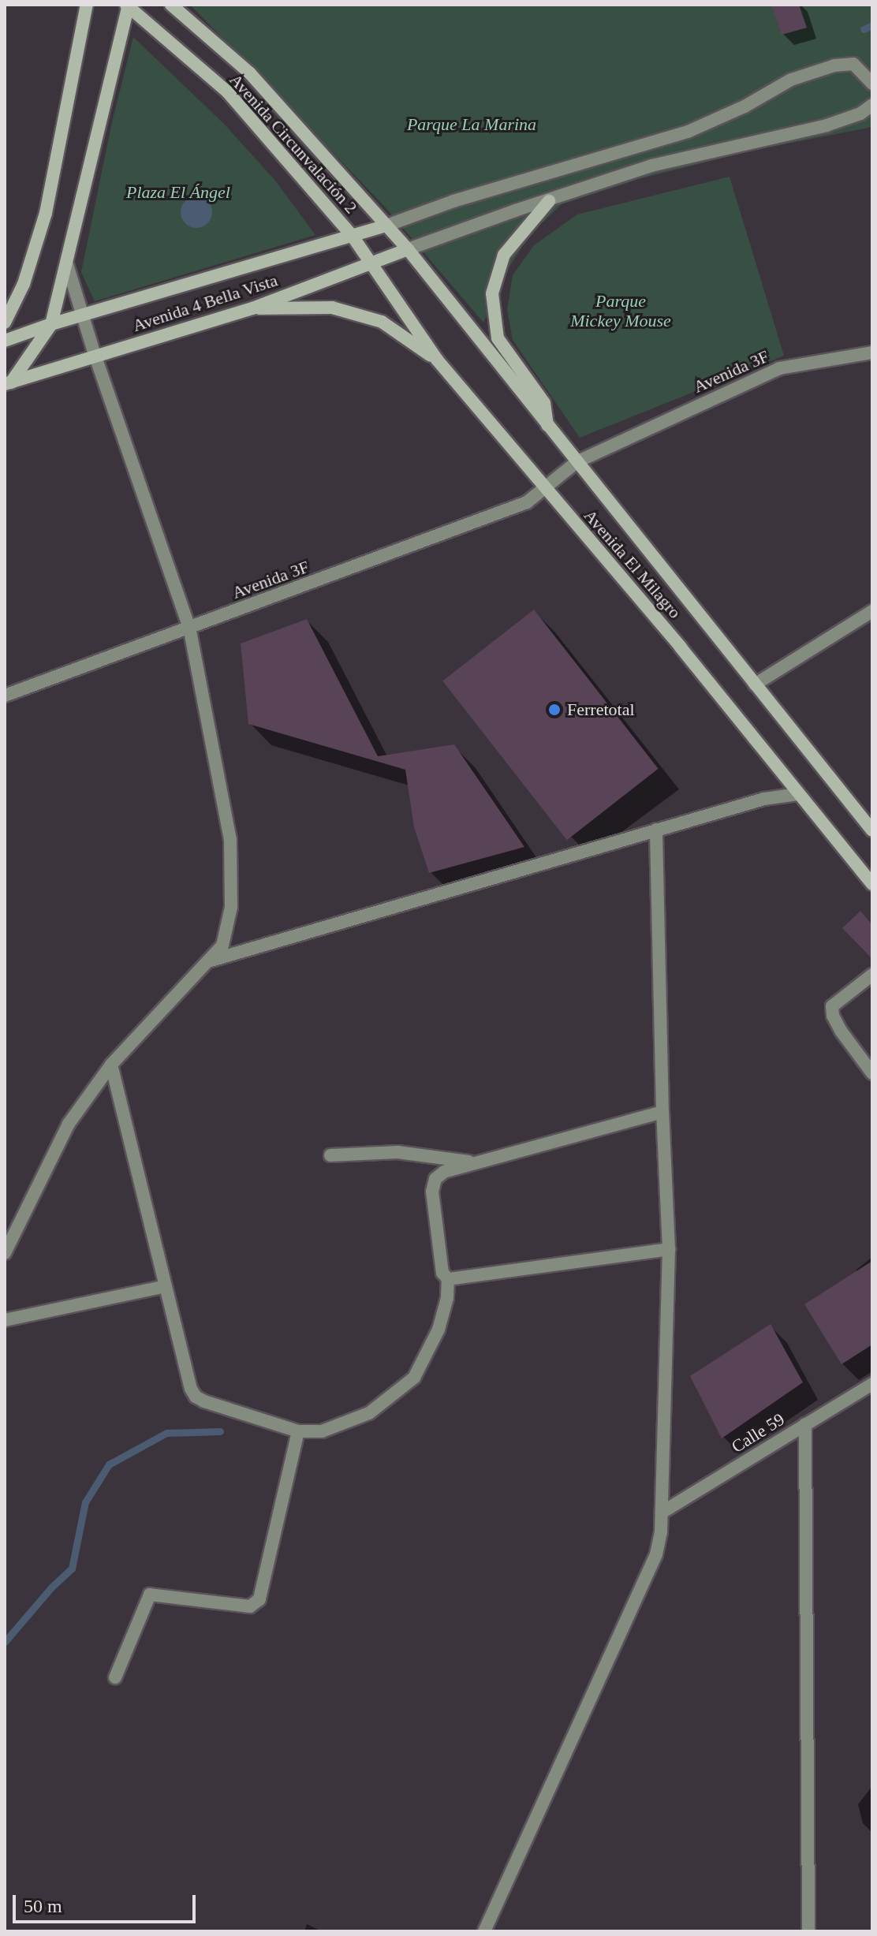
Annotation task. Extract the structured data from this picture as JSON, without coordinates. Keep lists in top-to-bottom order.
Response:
{
  "streets": {
    "main road": ["Avenida Circunvalación 2", "Avenida 4 Bella Vista", "Avenida El Milagro"],
    "street": ["Avenida 3F", "Calle 59"]
  },
  "crossings": [
    ["Avenida Circunvalación 2", "Avenida 4 Bella Vista"],
    ["Avenida Circunvalación 2", "Avenida El Milagro"],
    ["Avenida 4 Bella Vista", "Avenida El Milagro"],
    ["Avenida 3F", "Avenida El Milagro"]
  ],
  "parks": ["Parque La Marina", "Plaza El Ángel", "Parque Mickey Mouse"],
  "places": ["Ferretotal"],
  "scale_bar": "50 m"
}
